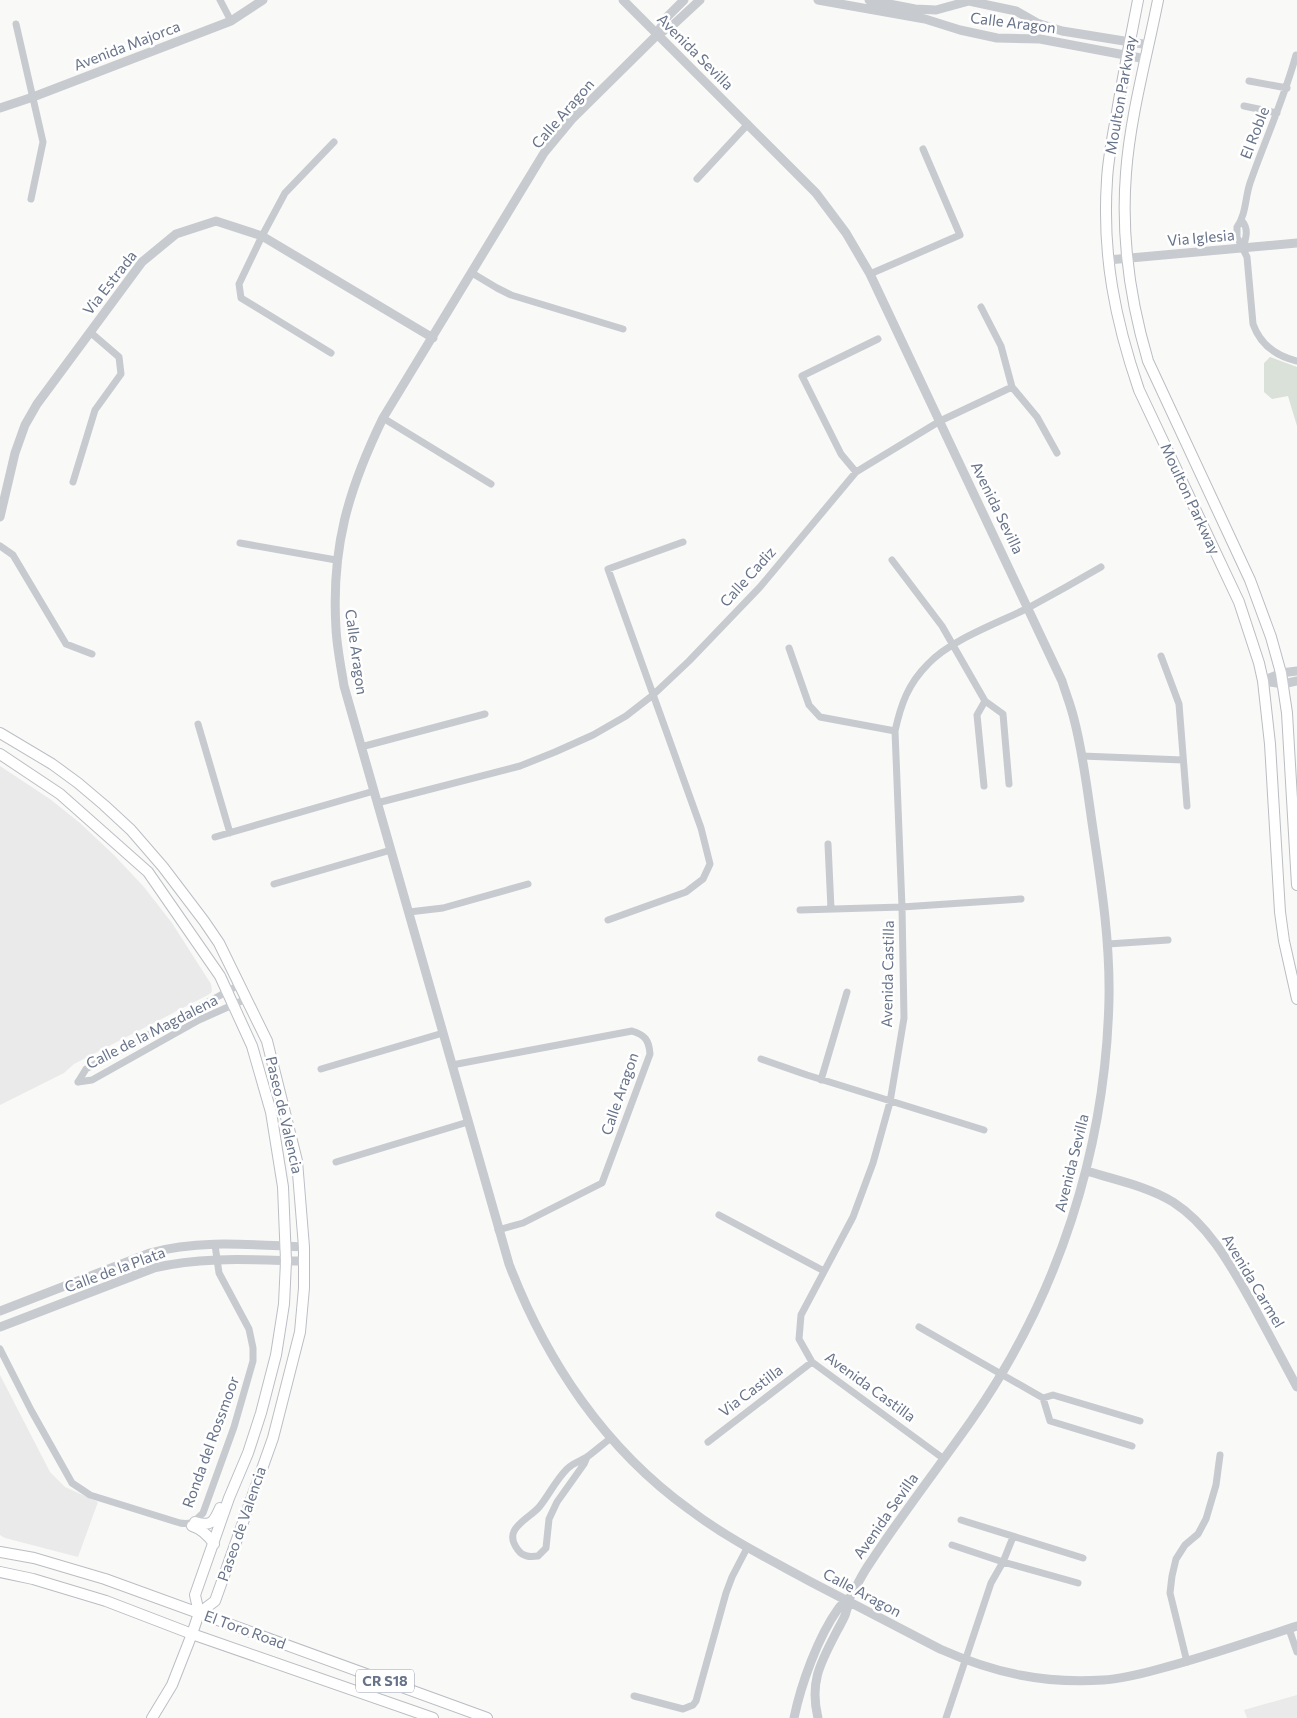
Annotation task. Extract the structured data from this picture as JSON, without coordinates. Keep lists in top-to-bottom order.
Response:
{
  "streets": {
    "main road": [
      "Moulton Parkway",
      "Paseo de Valencia",
      "El Toro Road",
      "CR S18"
    ],
    "street": [
      "Calle Aragon",
      "Avenida Majorca",
      "Avenida Sevilla",
      "El Roble",
      "Via Iglesia",
      "Via Estrada",
      "Calle Cadiz",
      "Avenida Castilla",
      "Calle de la Magdalena",
      "Calle de la Plata",
      "Avenida Carmel",
      "Via Castilla",
      "Ronda del Rossmoor"
    ]
  },
  "crossings": [
    ["Calle Aragon", "Avenida Sevilla"],
    ["Calle Aragon", "Moulton Parkway"],
    ["Calle Aragon", "Via Estrada"],
    ["Calle Aragon", "Calle Cadiz"],
    ["Avenida Sevilla", "Calle Cadiz"],
    ["Avenida Sevilla", "Avenida Castilla"],
    ["Avenida Sevilla", "Avenida Carmel"],
    ["Moulton Parkway", "Via Iglesia"],
    ["El Roble", "Via Iglesia"],
    ["Avenida Castilla", "Via Castilla"],
    ["Calle de la Magdalena", "Paseo de Valencia"],
    ["Paseo de Valencia", "Calle de la Plata"],
    ["Paseo de Valencia", "El Toro Road"],
    ["Calle de la Plata", "Ronda del Rossmoor"]
  ]
}
